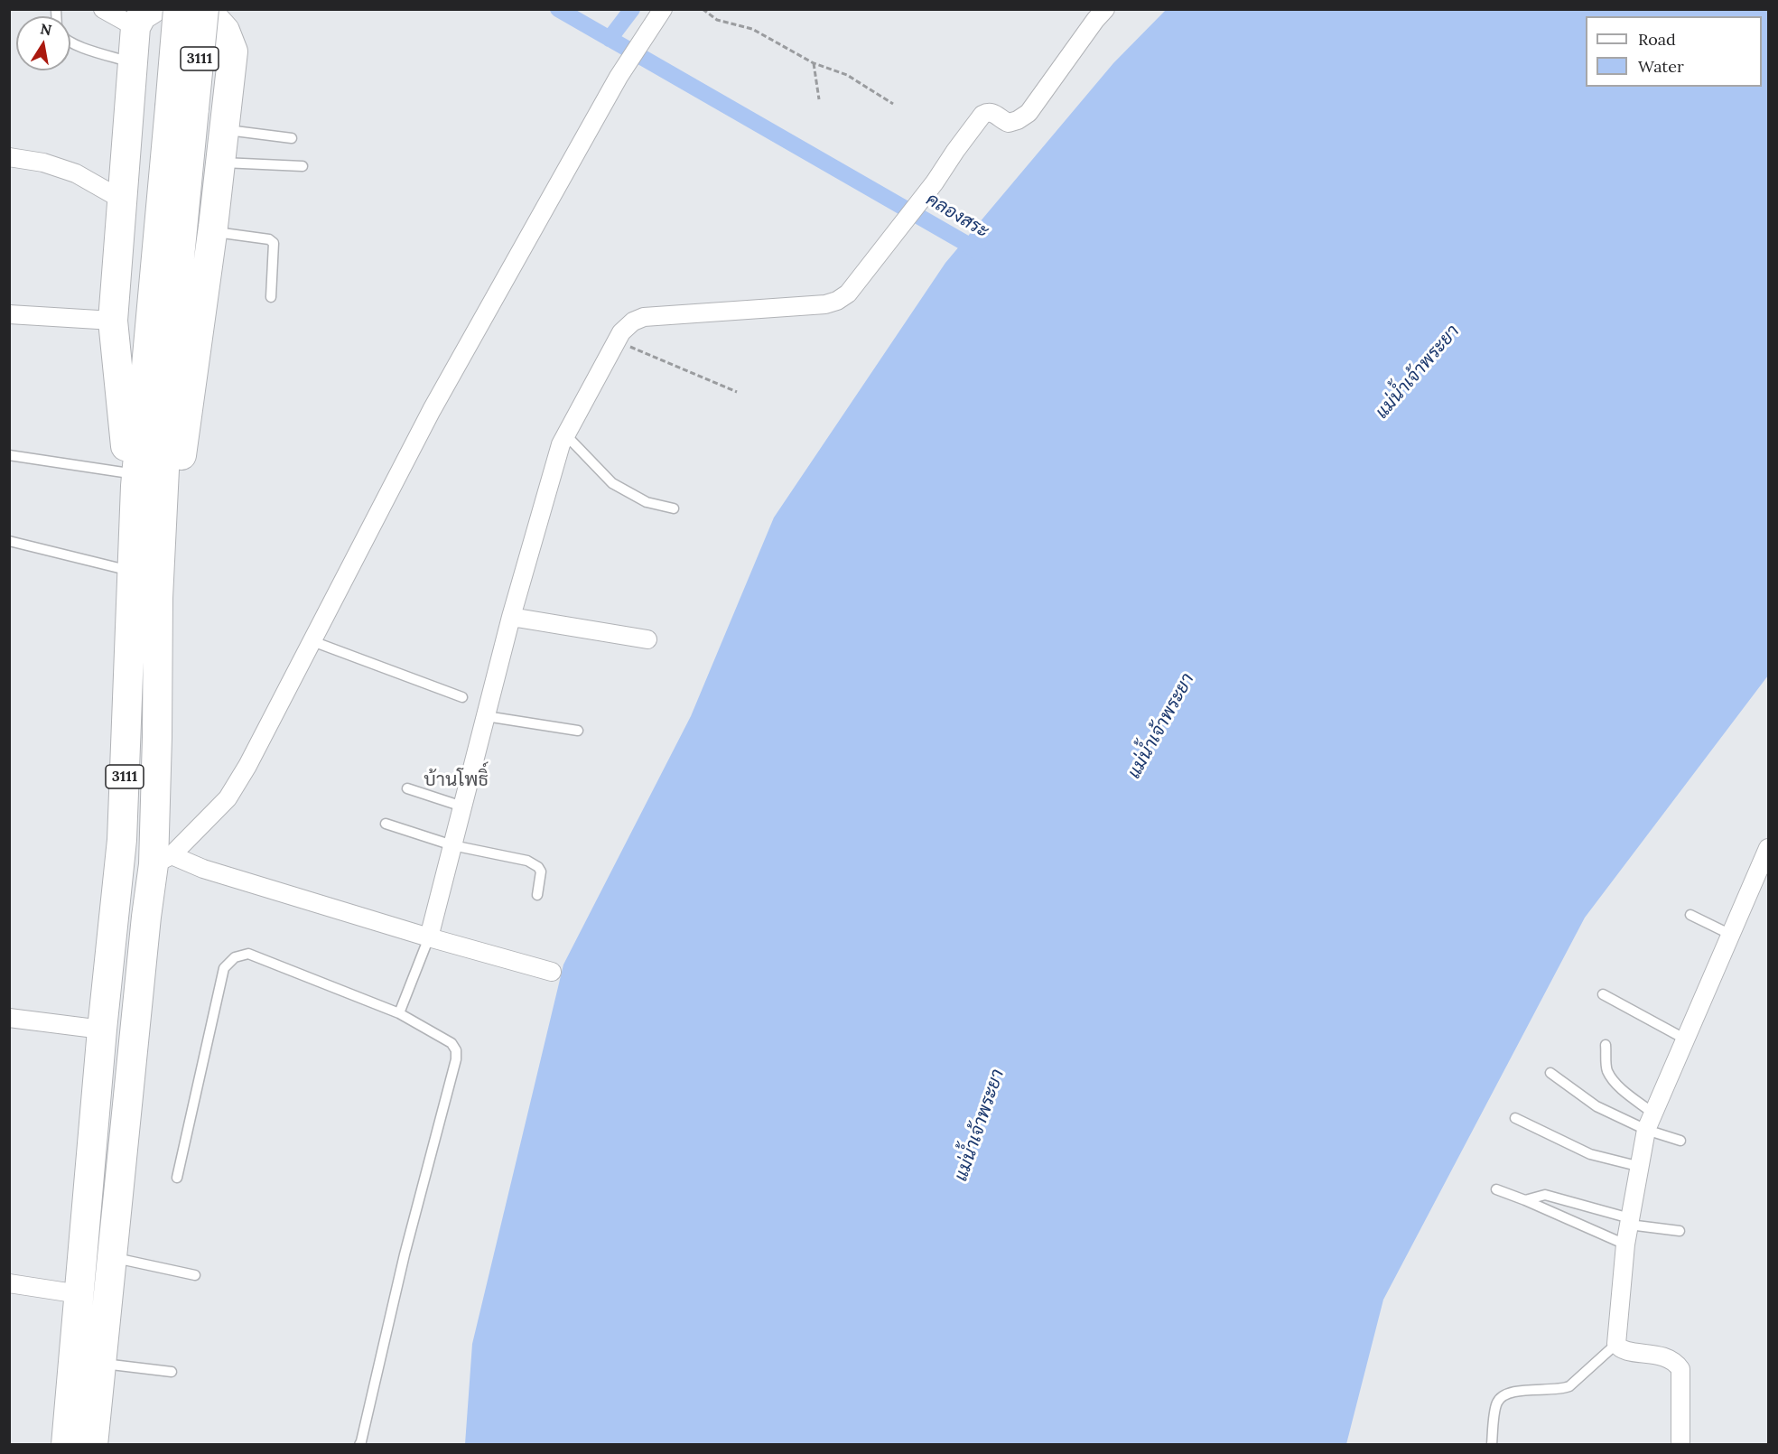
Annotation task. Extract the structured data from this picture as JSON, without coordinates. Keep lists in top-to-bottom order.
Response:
{
  "streets": {
    "main road": ["3111"]
  },
  "districts": ["บ้านโพธิ์"],
  "water": ["คลองสระ", "แม่น้ำเจ้าพระยา"],
  "legend": ["Road", "Water"],
  "north": "top"
}
